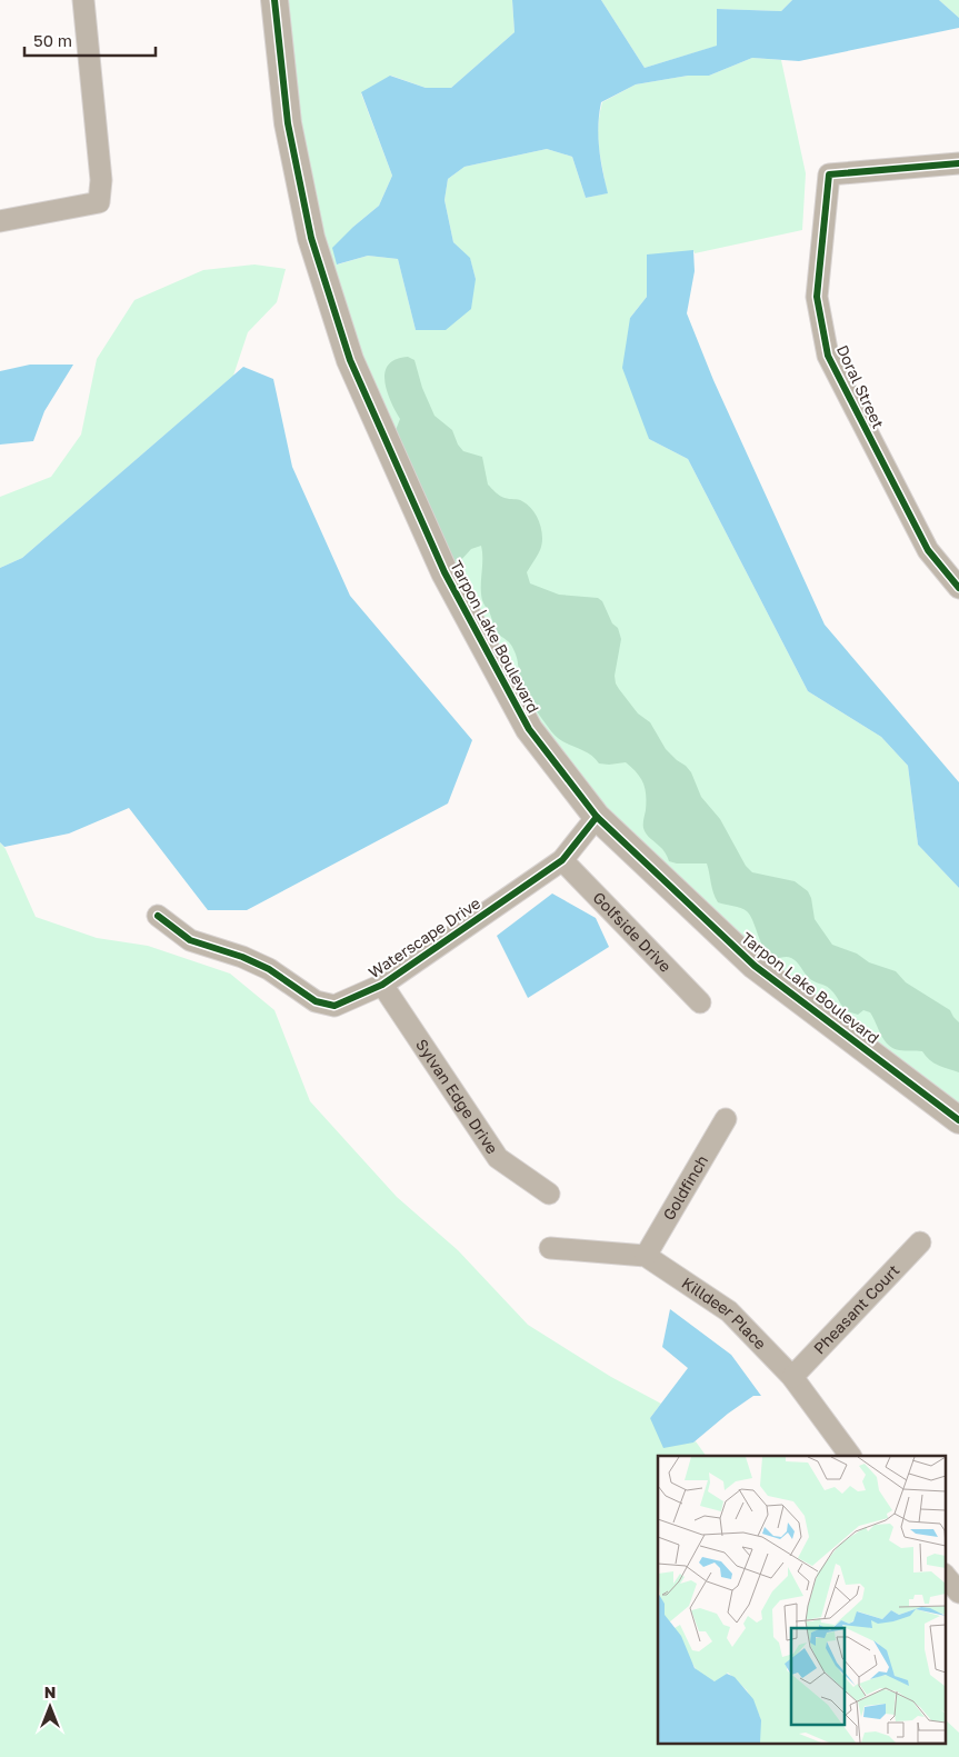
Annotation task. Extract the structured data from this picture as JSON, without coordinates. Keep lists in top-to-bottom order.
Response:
{
  "streets": {
    "street": [
      "Doral Street",
      "Tarpon Lake Boulevard",
      "Golfside Drive",
      "Waterscape Drive",
      "Sylvan Edge Drive",
      "Goldfinch",
      "Pheasant Court",
      "Killdeer Place"
    ]
  },
  "crossings": [
    ["Tarpon Lake Boulevard", "Waterscape Drive"],
    ["Golfside Drive", "Waterscape Drive"],
    ["Waterscape Drive", "Sylvan Edge Drive"],
    ["Goldfinch", "Killdeer Place"],
    ["Pheasant Court", "Killdeer Place"]
  ],
  "scale_bar": "50 m",
  "north": "top"
}
